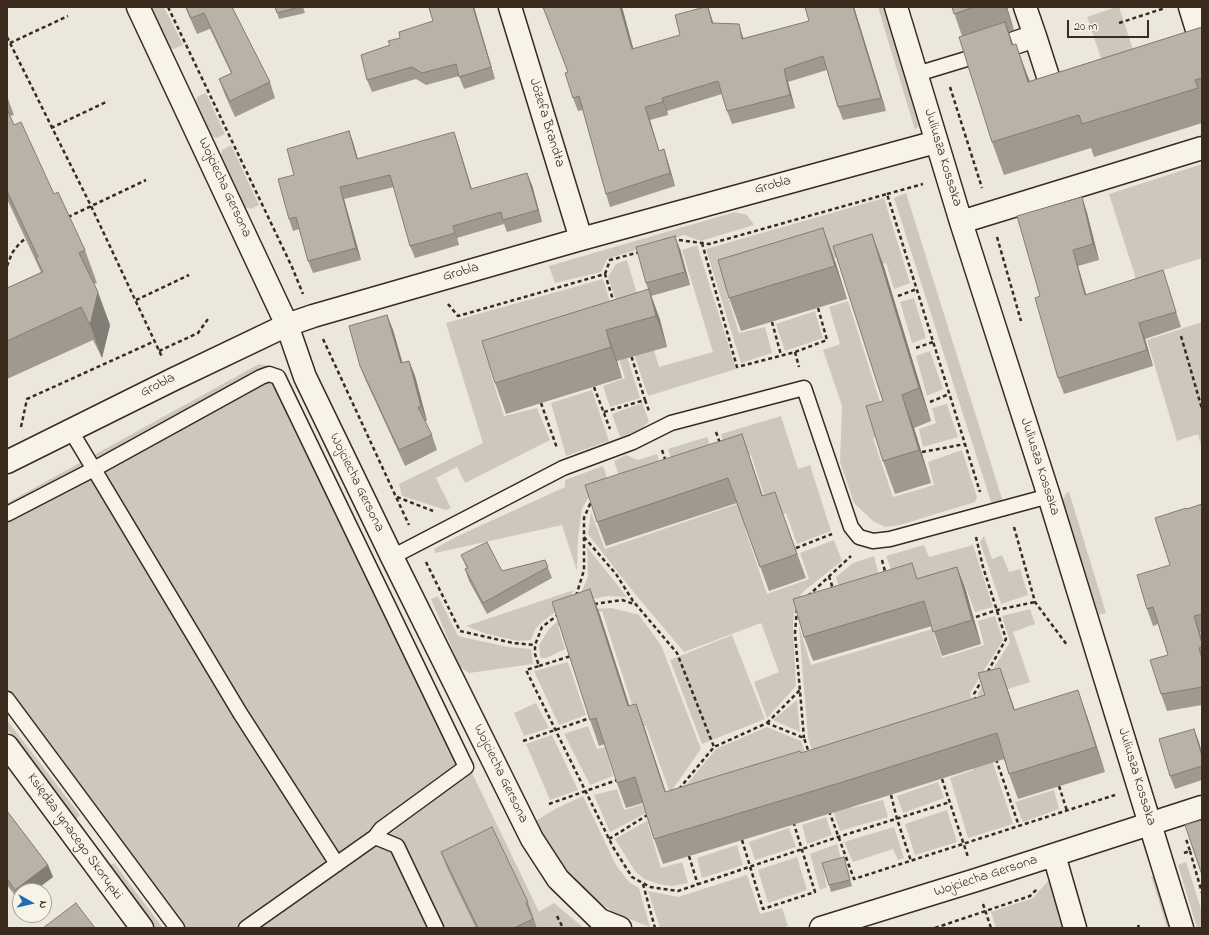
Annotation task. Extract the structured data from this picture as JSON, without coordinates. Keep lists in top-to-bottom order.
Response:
{
  "streets": {
    "street": [
      "Józefa Brandta",
      "Juliusza Kossaka",
      "Grobla",
      "Wojciecha Gersona",
      "Księdza Ignacego Skorupki"
    ]
  },
  "crossings": [
    ["Józefa Brandta", "Grobla"],
    ["Juliusza Kossaka", "Grobla"],
    ["Juliusza Kossaka", "Wojciecha Gersona"],
    ["Grobla", "Wojciecha Gersona"]
  ],
  "scale_bar": "20 m",
  "north": "right"
}
